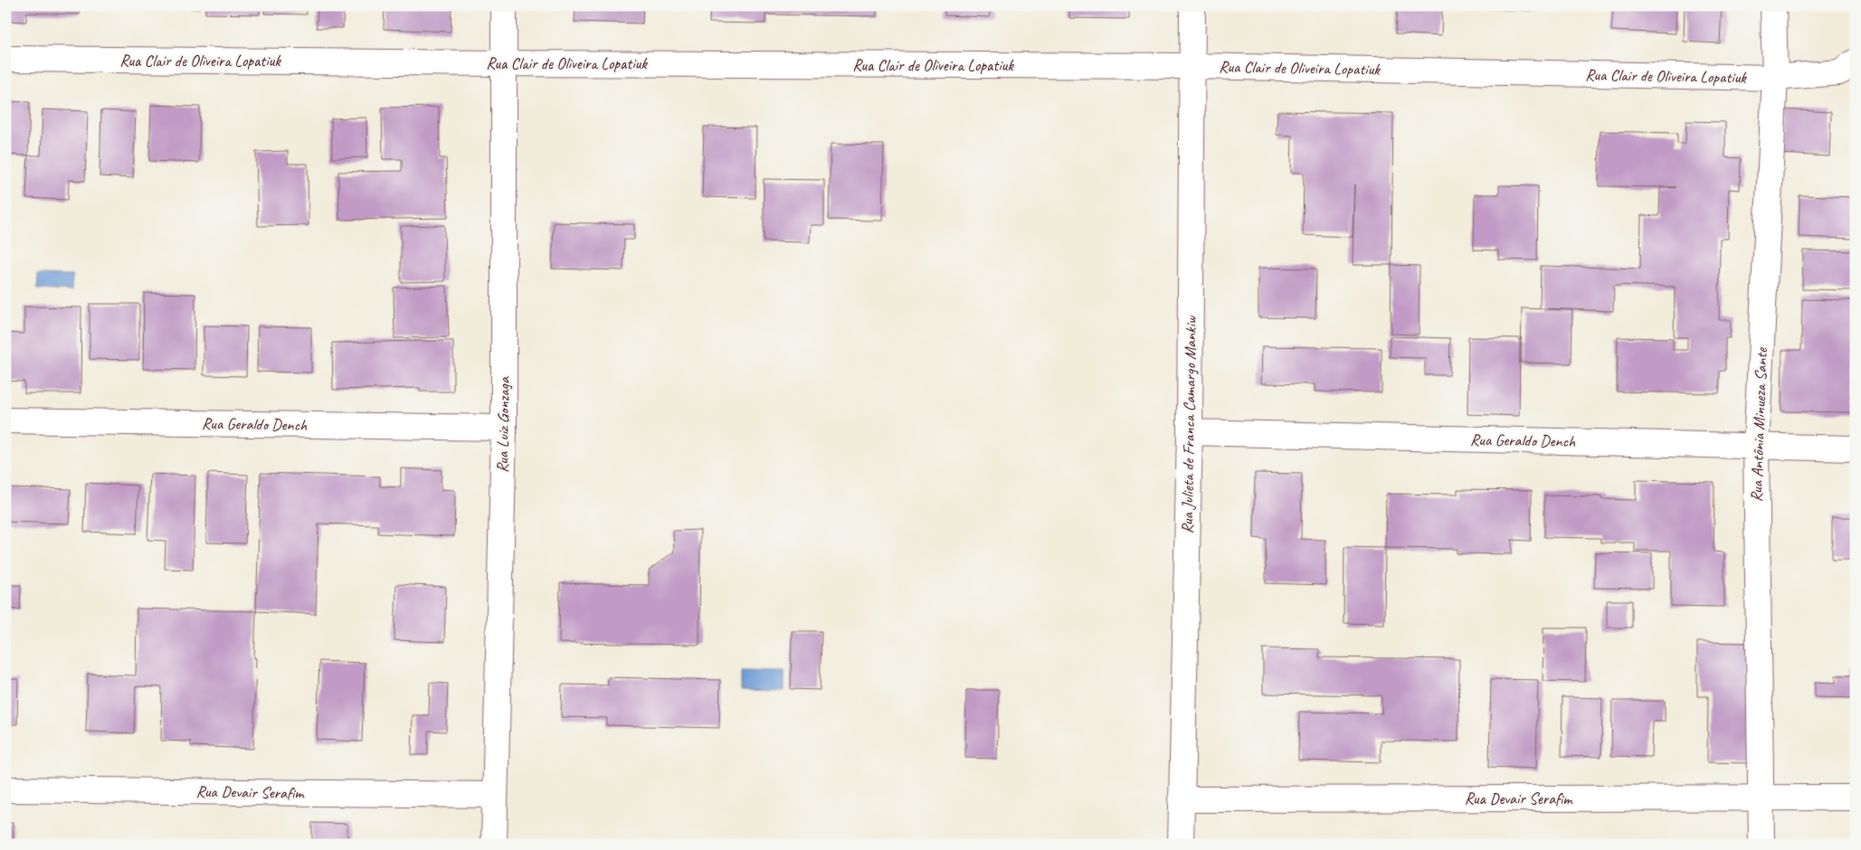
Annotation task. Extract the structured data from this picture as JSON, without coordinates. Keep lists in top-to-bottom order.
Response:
{
  "streets": {
    "street": [
      "Rua Clair de Oliveira Lopatiuk",
      "Rua Geraldo Dench",
      "Rua Luiz Gonzaga",
      "Rua Julieta de Franca Camargo Mankiw",
      "Rua Antônia Minueza Sante",
      "Rua Devair Serafim"
    ]
  },
  "crossings": [
    ["Rua Clair de Oliveira Lopatiuk", "Rua Luiz Gonzaga"],
    ["Rua Clair de Oliveira Lopatiuk", "Rua Julieta de Franca Camargo Mankiw"],
    ["Rua Clair de Oliveira Lopatiuk", "Rua Antônia Minueza Sante"],
    ["Rua Geraldo Dench", "Rua Luiz Gonzaga"],
    ["Rua Geraldo Dench", "Rua Julieta de Franca Camargo Mankiw"],
    ["Rua Geraldo Dench", "Rua Antônia Minueza Sante"],
    ["Rua Luiz Gonzaga", "Rua Devair Serafim"],
    ["Rua Julieta de Franca Camargo Mankiw", "Rua Devair Serafim"],
    ["Rua Antônia Minueza Sante", "Rua Devair Serafim"]
  ]
}
